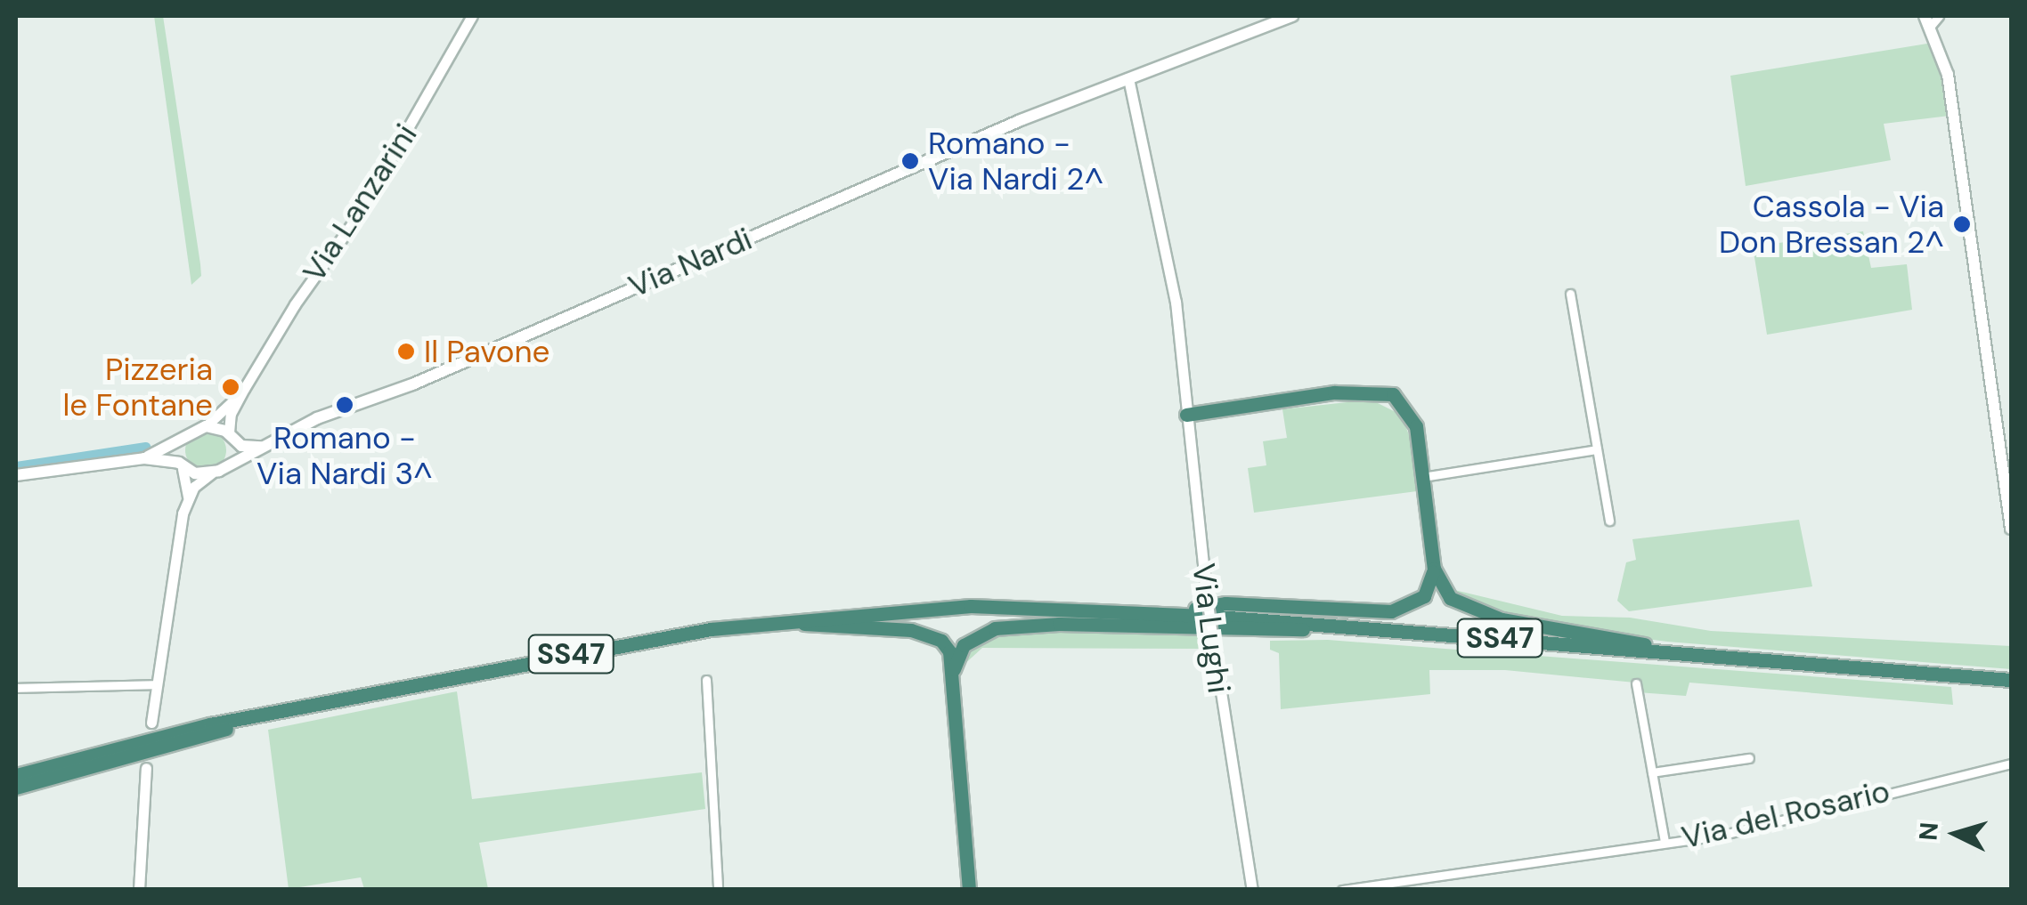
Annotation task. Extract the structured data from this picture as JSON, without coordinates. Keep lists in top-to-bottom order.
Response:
{
  "streets": {
    "highway": ["SS47"],
    "main road": ["Via Nardi"],
    "street": ["Via Lanzarini", "Via Lughi", "Via del Rosario"]
  },
  "crossings": [
    ["Via Lanzarini", "Via Nardi"]
  ],
  "places": [
    "Romano - Via Nardi 2^",
    "Cassola - Via Don Bressan 2^",
    "Il Pavone",
    "Pizzeria le Fontane",
    "Romano - Via Nardi 3^"
  ],
  "north": "left"
}
